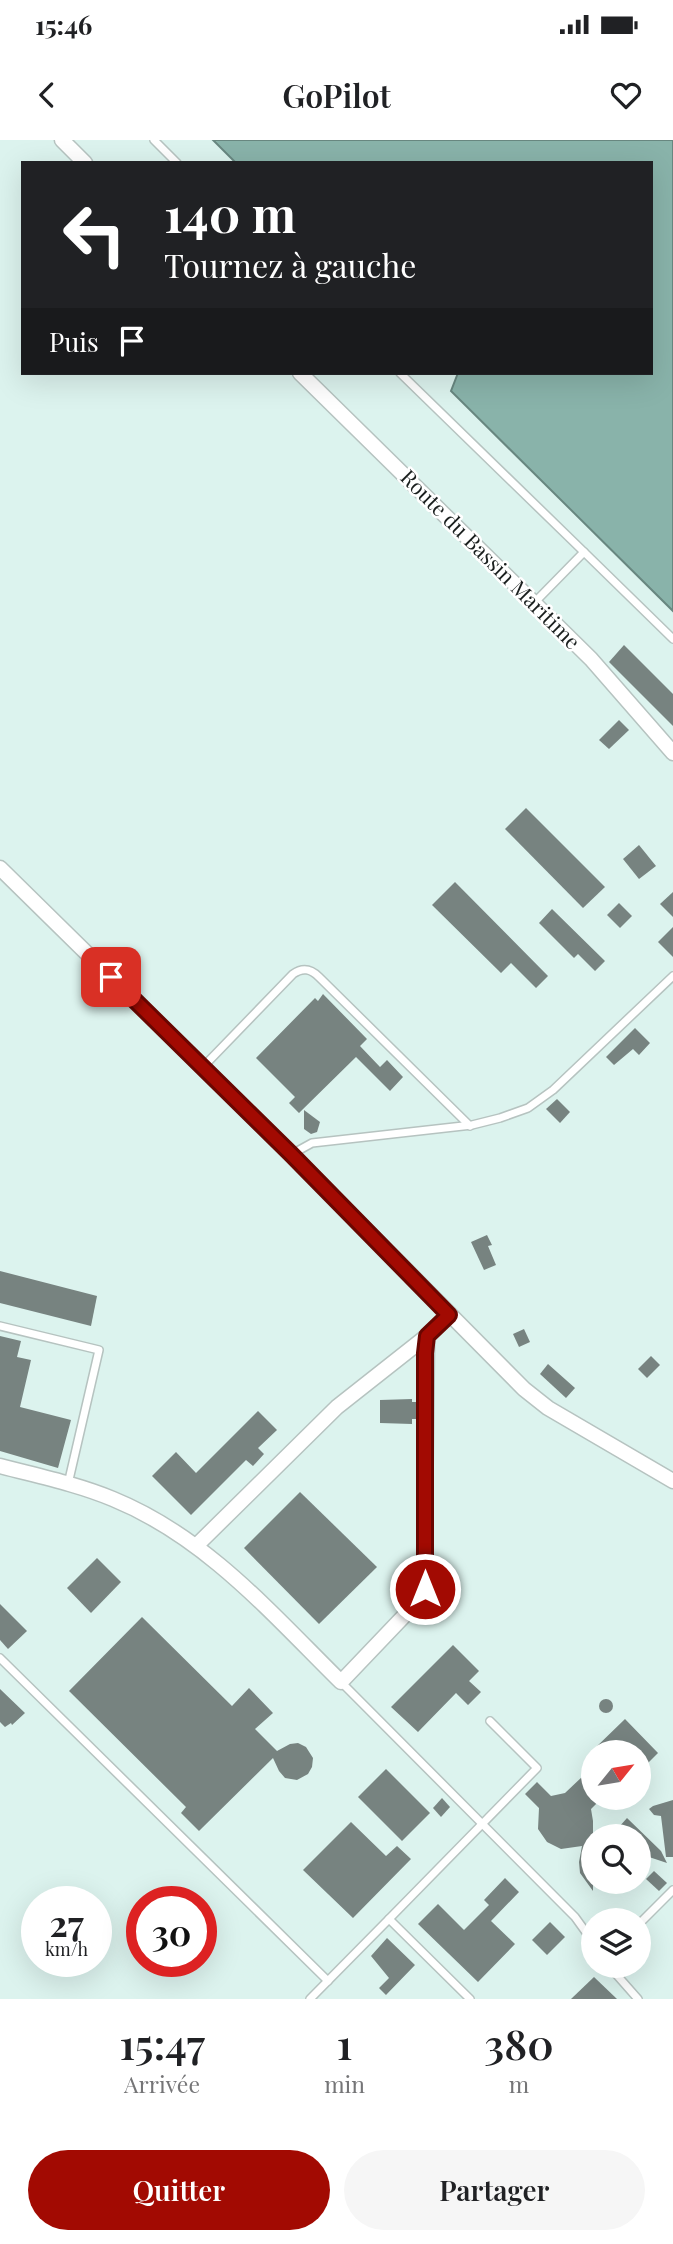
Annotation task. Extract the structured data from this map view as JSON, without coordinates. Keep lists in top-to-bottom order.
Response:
{
  "streets": {
    "street": ["Route du Bassin Maritime"]
  },
  "north": "top right",
  "page": {
    "status": "15:46",
    "header": "GoPilot",
    "turn": ["140 m", "Tournez à gauche"],
    "then": "Puis",
    "speed": "27 km/h",
    "limit": "30",
    "eta": [
      "15:47",
      "Arrivée",
      "1",
      "min",
      "380",
      "m"
    ],
    "buttons": ["Quitter", "Partager"]
  }
}
